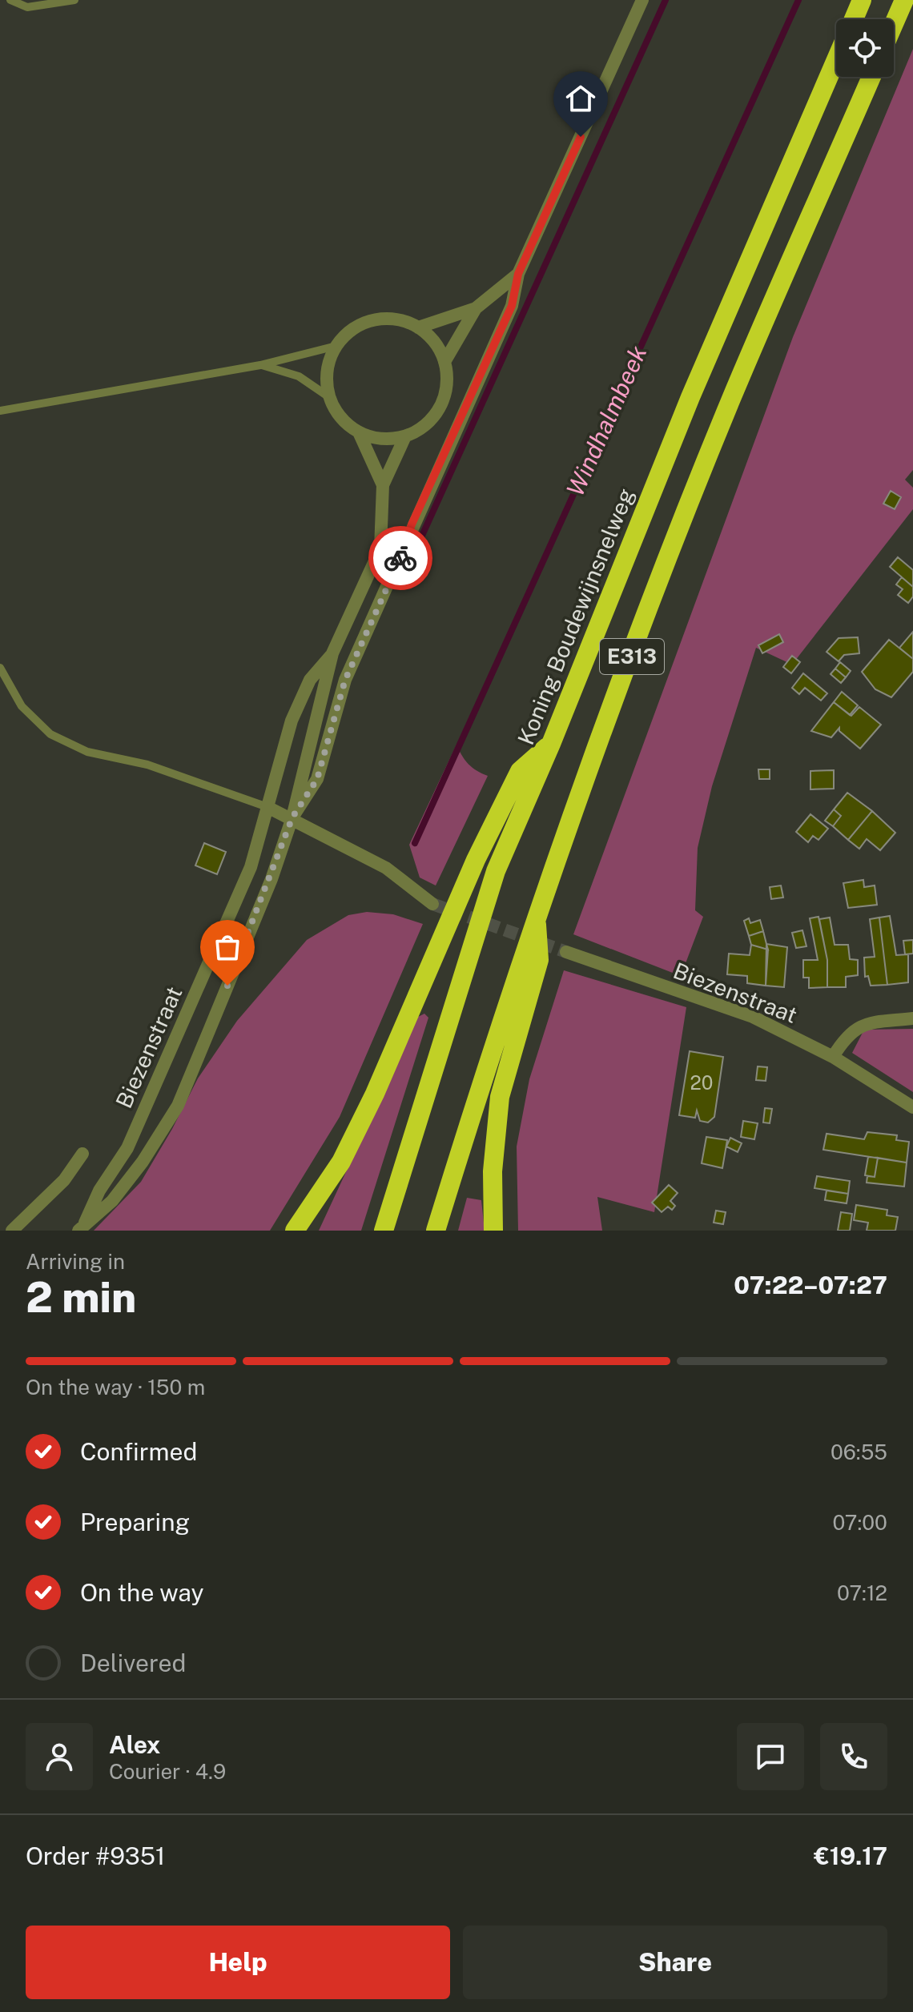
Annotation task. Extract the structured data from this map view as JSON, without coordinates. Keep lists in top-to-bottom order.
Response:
{
  "streets": {
    "highway": ["Koning Boudewijnsnelweg", "E313"],
    "street": ["Biezenstraat"]
  },
  "water": ["Windhalmbeek"],
  "house_numbers": ["20"],
  "page": {
    "heading": ["2 min", "Arriving in", "07:22–07:27"],
    "panel": [
      "Alex",
      "Courier · 4.9",
      "Order #9351",
      "€19.17"
    ],
    "bar": "On the way · 150 m",
    "list": [
      ["Confirmed", "06:55"],
      ["Preparing", "07:00"],
      ["On the way", "07:12"],
      "Delivered"
    ],
    "buttons": ["Help", "Share"]
  }
}
